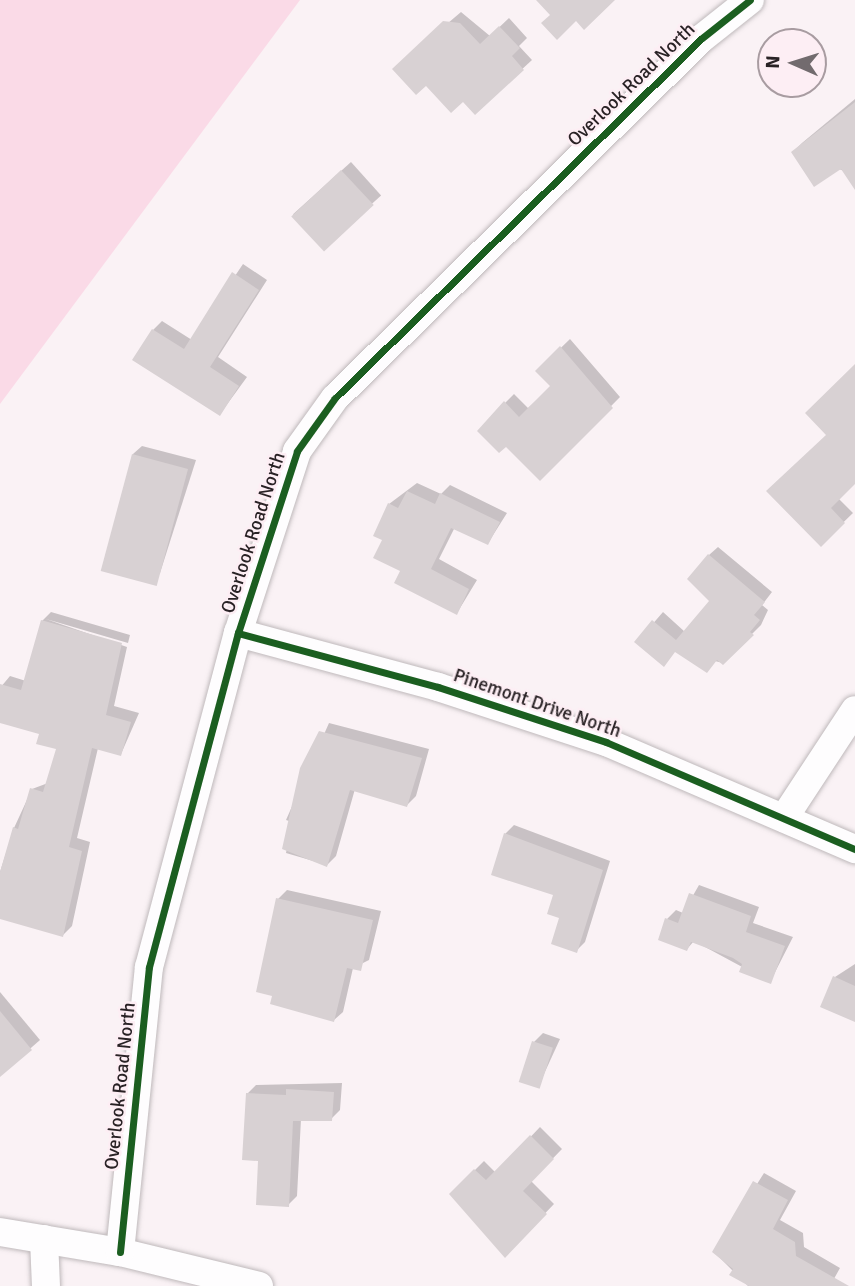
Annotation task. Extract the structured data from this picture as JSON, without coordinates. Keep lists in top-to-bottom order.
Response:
{
  "streets": {
    "street": ["Overlook Road North", "Pinemont Drive North"]
  },
  "crossings": [
    ["Overlook Road North", "Pinemont Drive North"]
  ],
  "north": "left"
}
